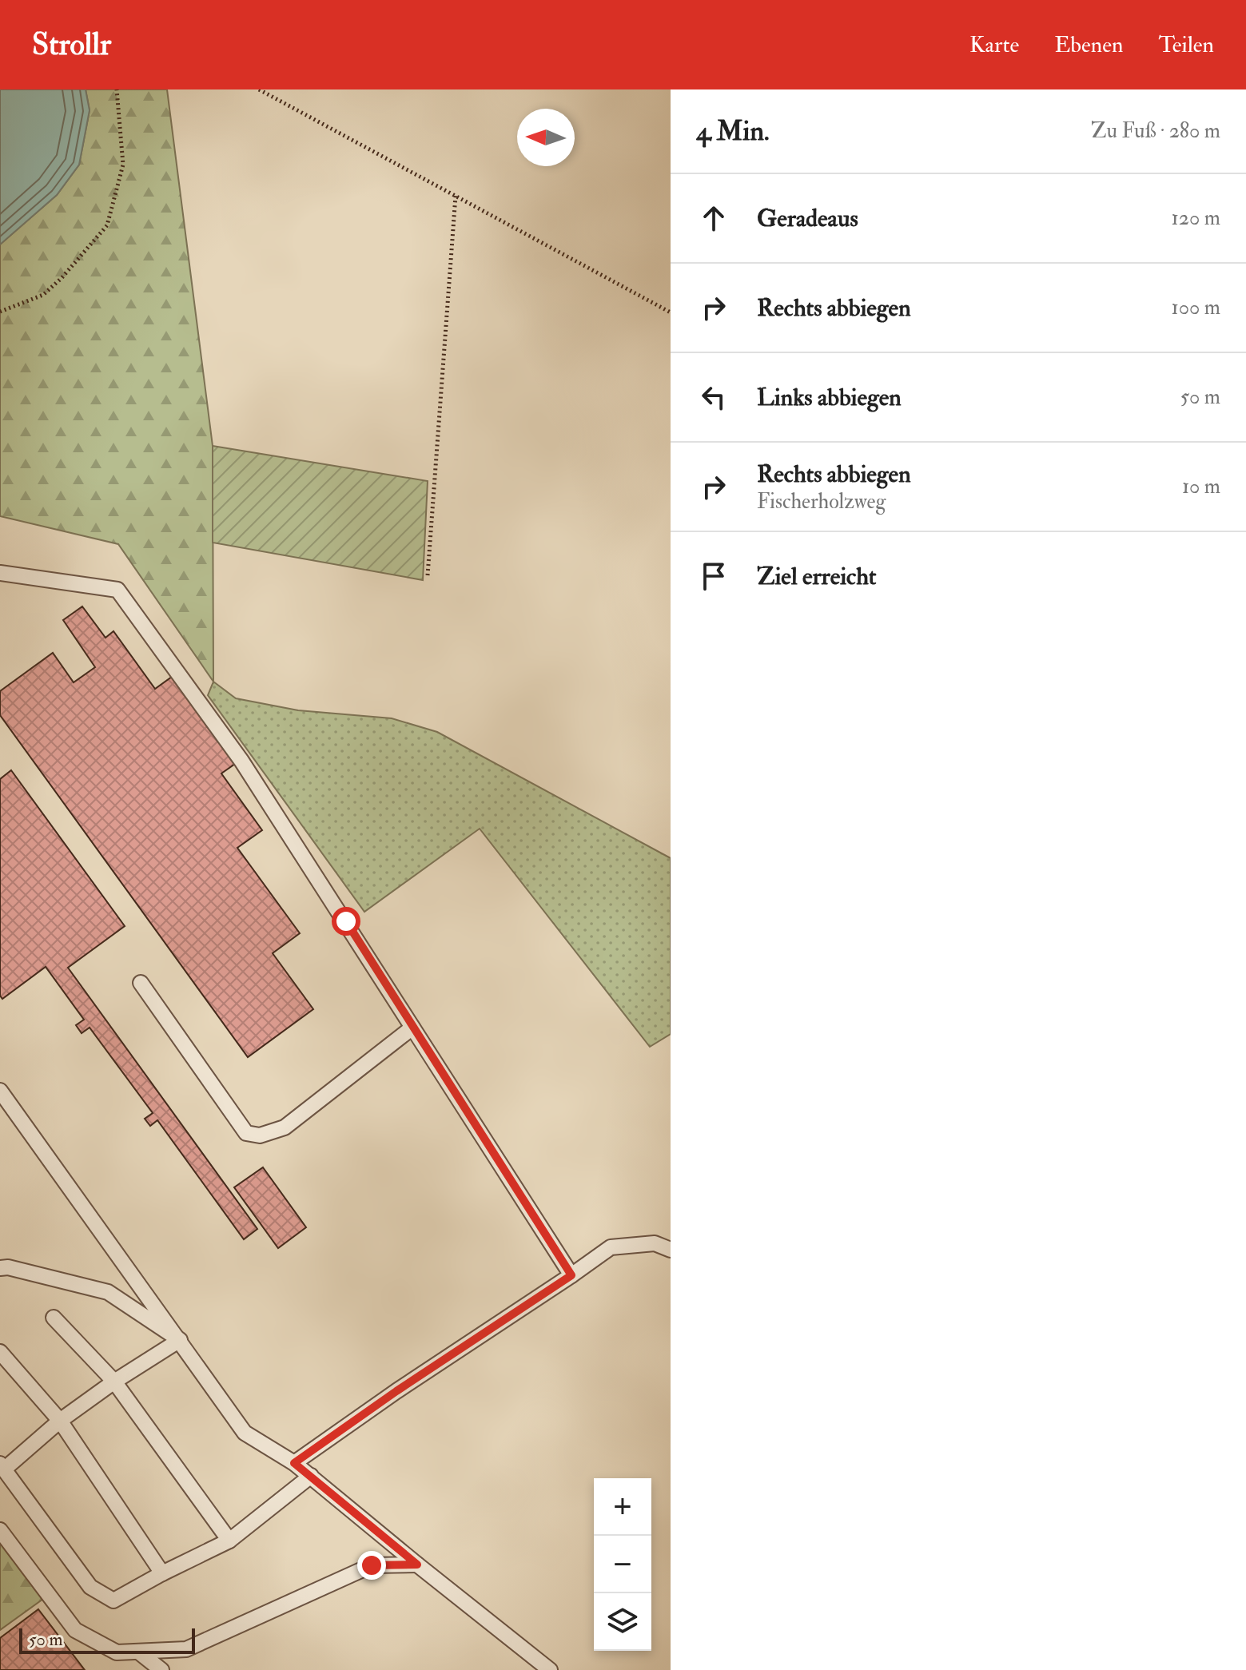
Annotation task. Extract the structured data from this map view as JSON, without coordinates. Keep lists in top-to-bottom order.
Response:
{
  "scale_bar": "50 m",
  "north": "left",
  "page": {
    "header": "Strollr",
    "nav": ["Karte", "Ebenen", "Teilen"],
    "heading": ["4 Min.", "Zu Fuß · 280 m"],
    "list": [
      ["Geradeaus", "120 m"],
      ["Rechts abbiegen", "100 m"],
      ["Links abbiegen", "50 m"],
      ["Rechts abbiegen", "Fischerholzweg", "10 m"],
      "Ziel erreicht"
    ],
    "map_buttons": ["+", "−"],
    "scale": "50 m"
  }
}
